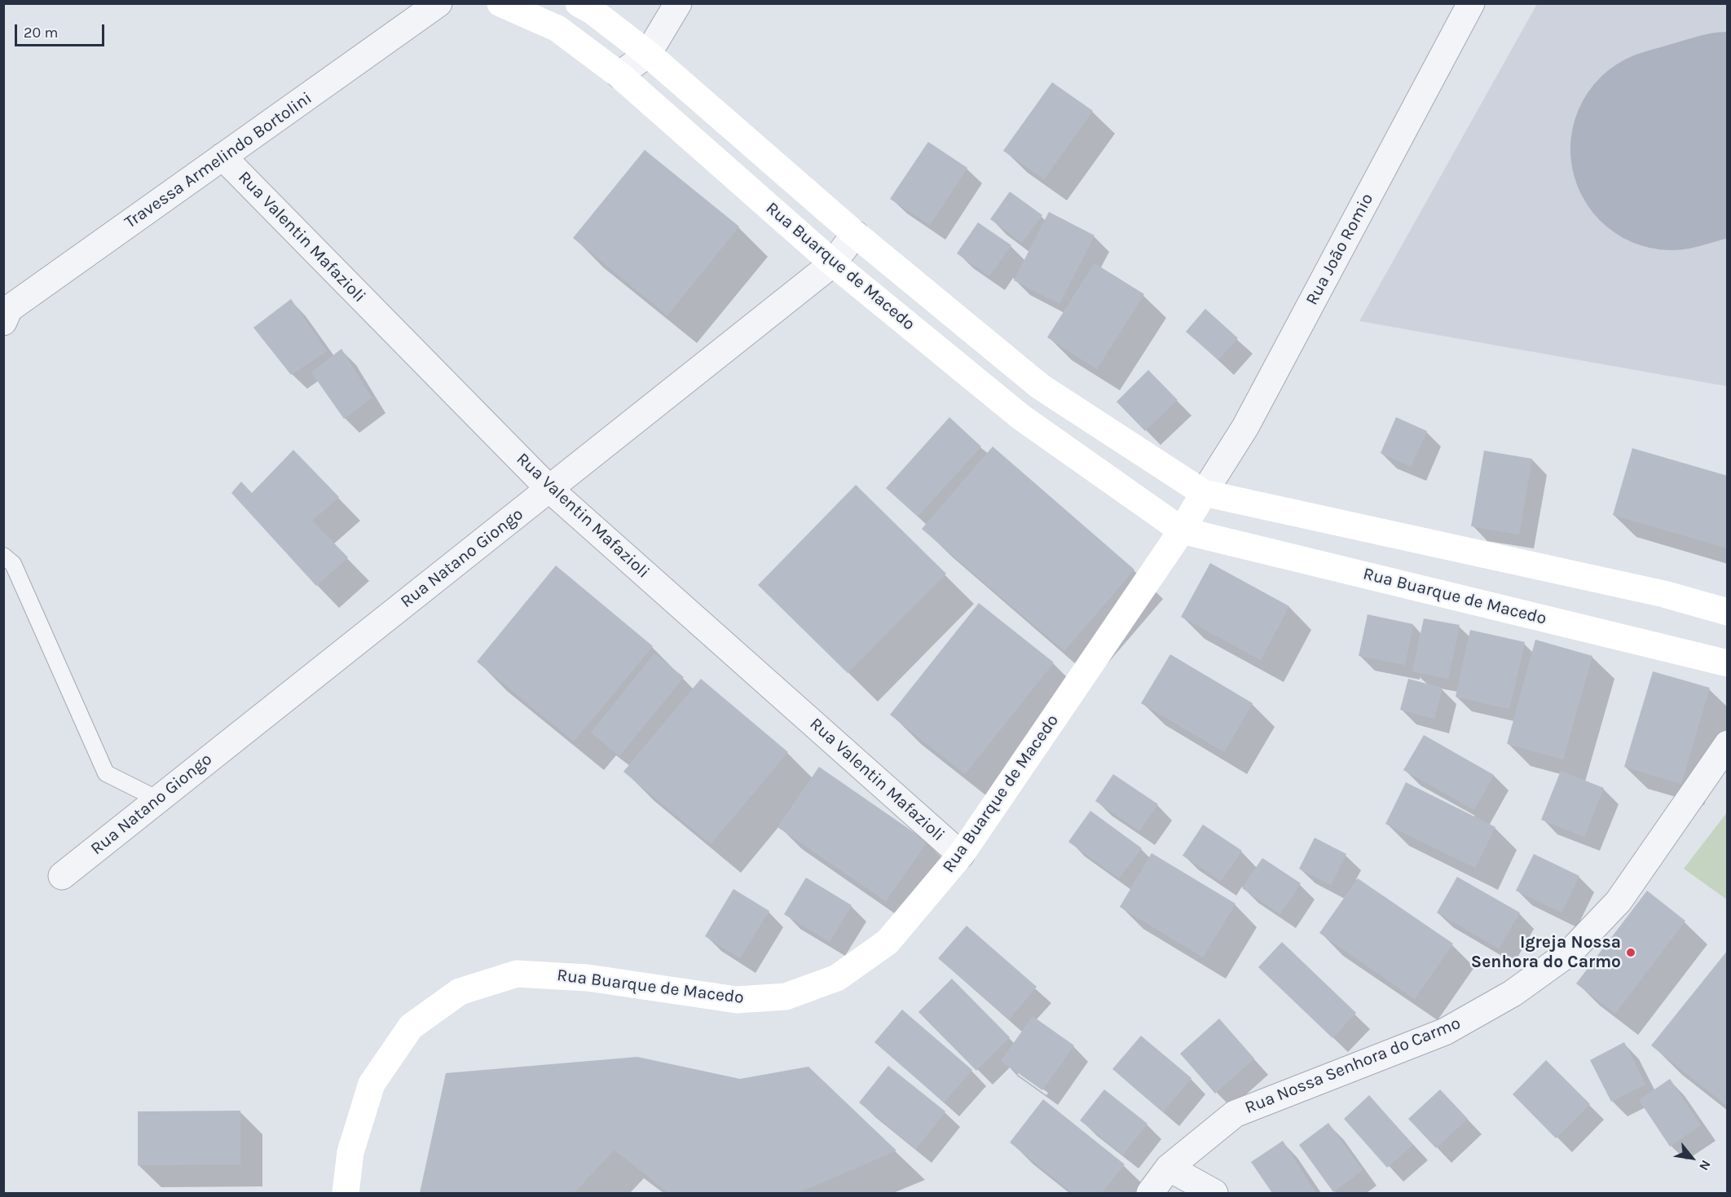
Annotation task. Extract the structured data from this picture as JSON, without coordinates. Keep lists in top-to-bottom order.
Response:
{
  "streets": {
    "main road": ["Rua Buarque de Macedo"],
    "street": [
      "Travessa Armelindo Bortolini",
      "Rua Valentin Mafazioli",
      "Rua João Romio",
      "Rua Natano Giongo",
      "Rua Nossa Senhora do Carmo"
    ]
  },
  "crossings": [
    ["Travessa Armelindo Bortolini", "Rua Valentin Mafazioli"],
    ["Rua Valentin Mafazioli", "Rua Buarque de Macedo"],
    ["Rua Valentin Mafazioli", "Rua Natano Giongo"],
    ["Rua João Romio", "Rua Buarque de Macedo"],
    ["Rua Buarque de Macedo", "Rua Natano Giongo"]
  ],
  "places": ["Igreja Nossa Senhora do Carmo"],
  "scale_bar": "20 m",
  "north": "bottom right"
}
